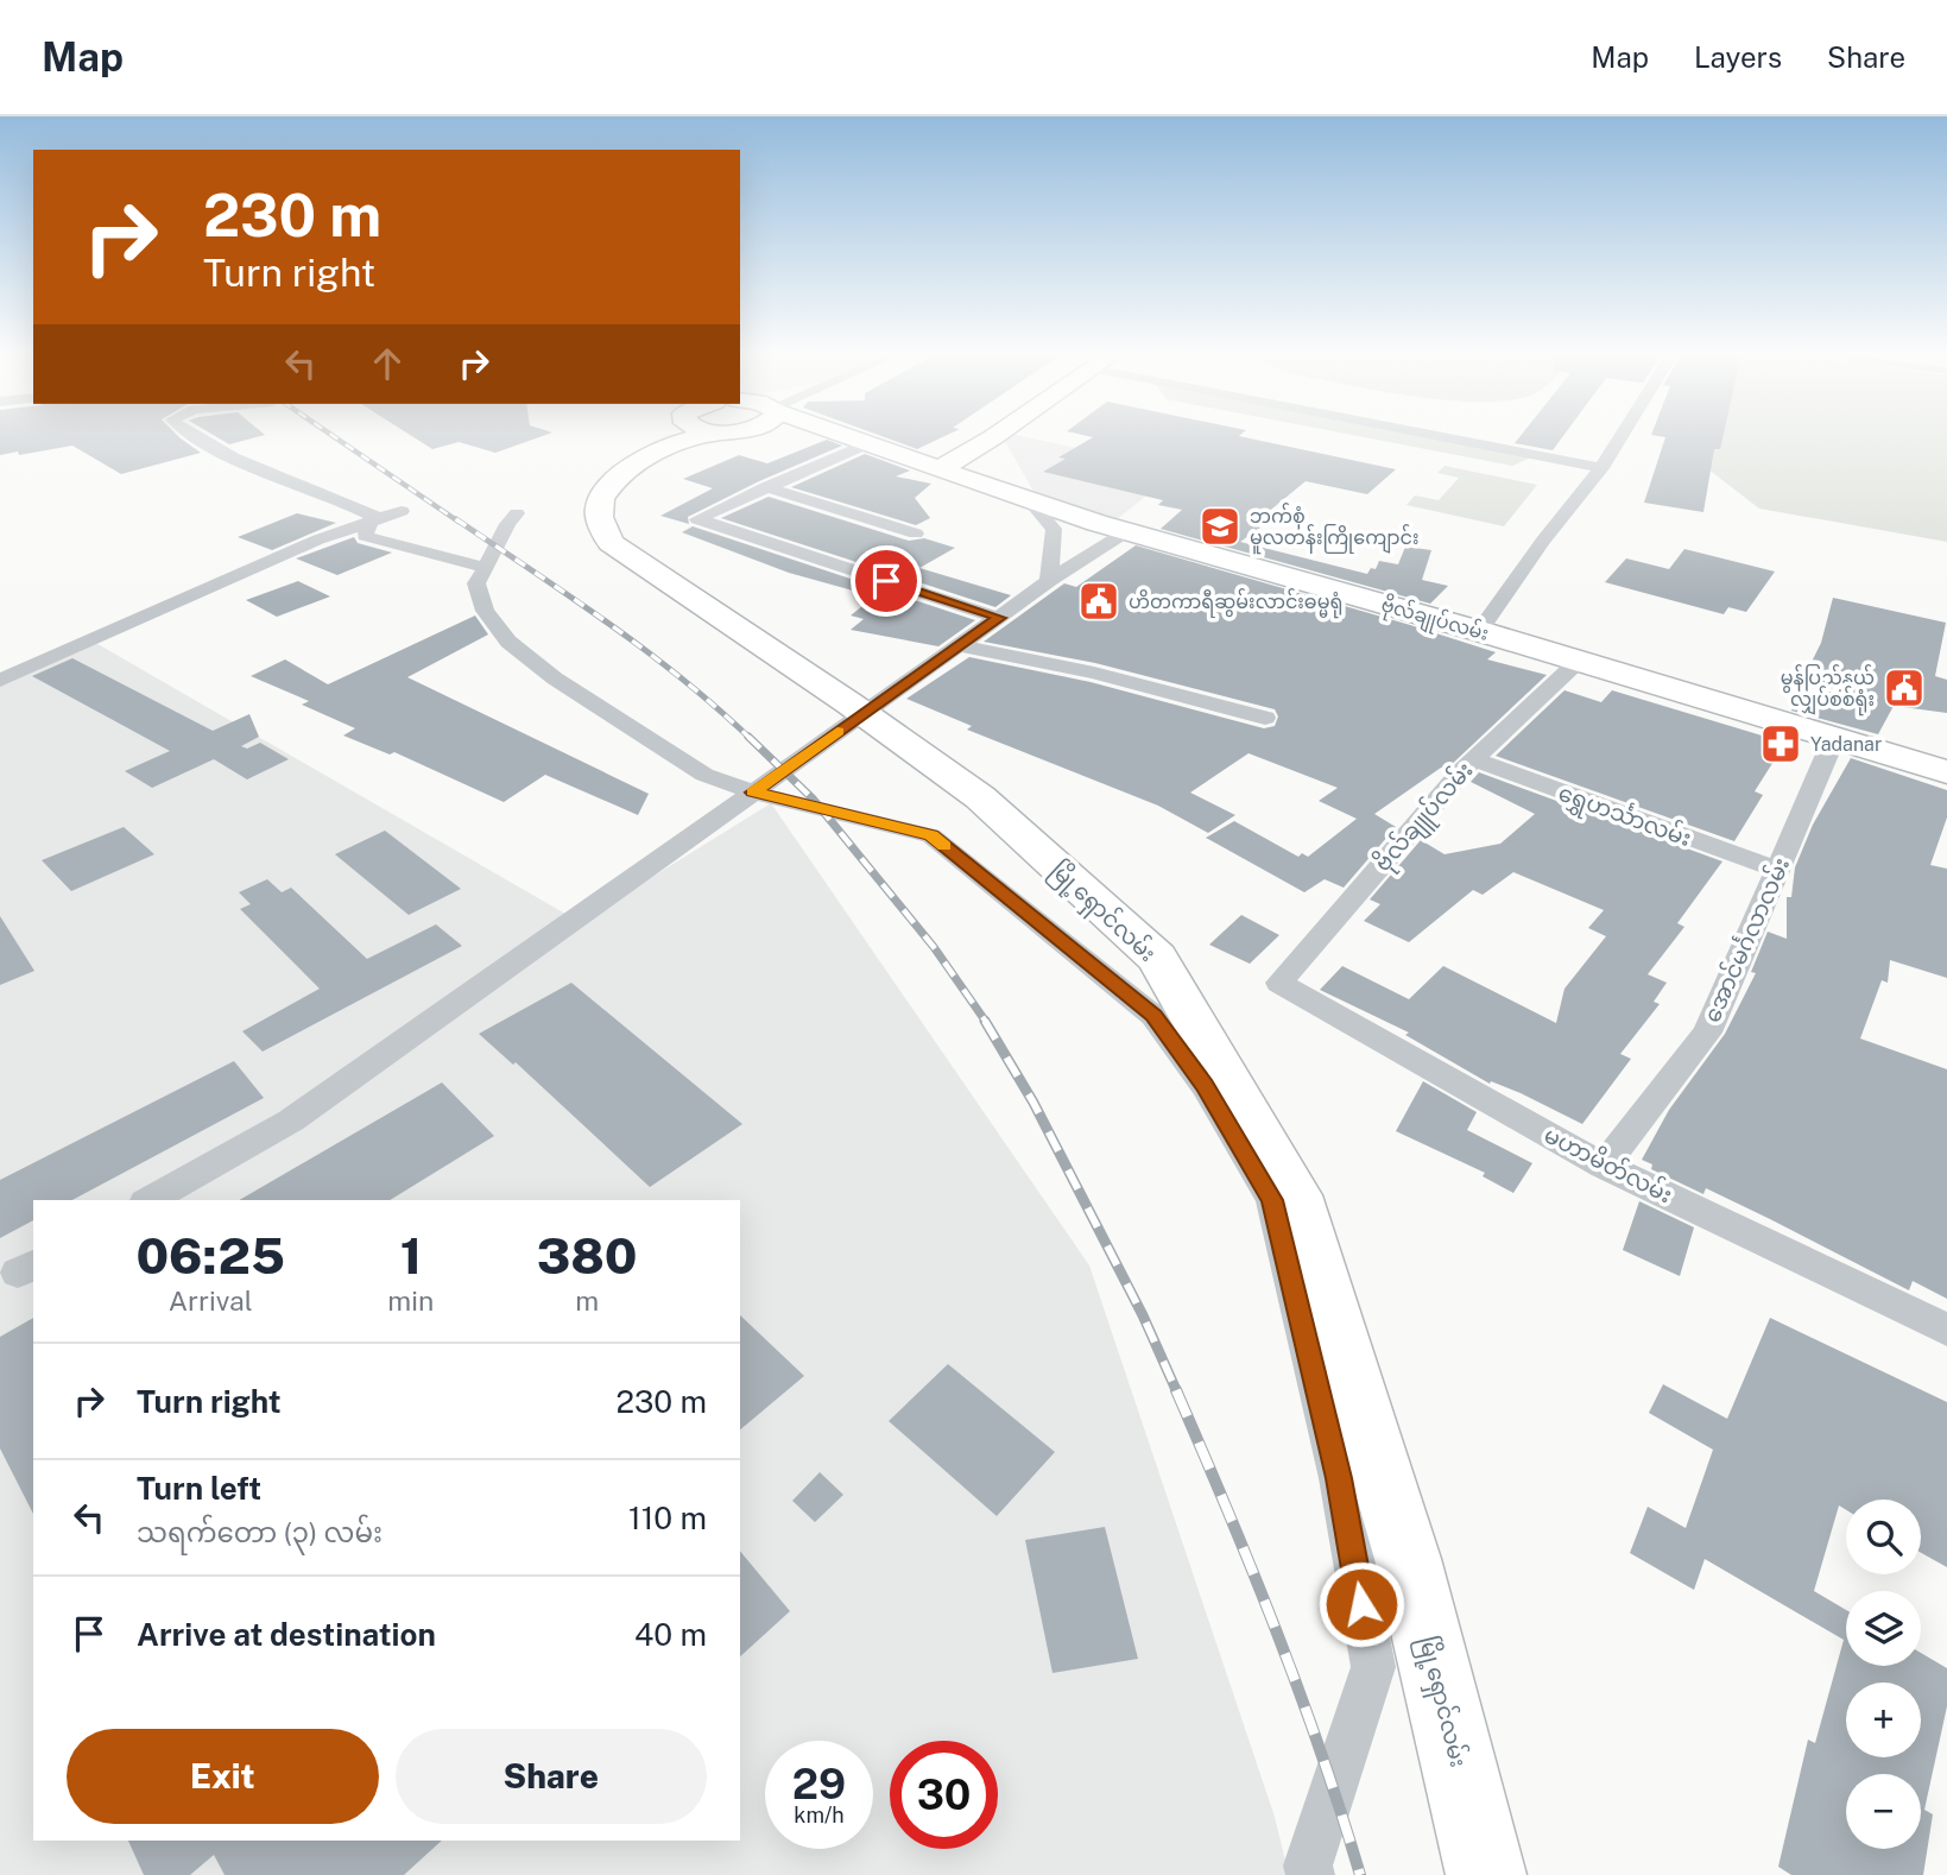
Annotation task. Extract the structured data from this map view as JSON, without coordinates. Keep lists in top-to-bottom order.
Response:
{
  "streets": {
    "main road": ["ဗိုလ်ချုပ်လမ်း", "မြို့ရှောင်လမ်း"],
    "street": [
      "ရွှေဟင်္သာလမ်း",
      "ဗိုလ်ချူပ်လမ်း",
      "အောင်မင်္ဂလာလမ်း",
      "မဟာမိတ်လမ်း"
    ]
  },
  "crossings": [
    ["ဗိုလ်ချုပ်လမ်း", "ဗိုလ်ချူပ်လမ်း"],
    ["ဗိုလ်ချုပ်လမ်း", "အောင်မင်္ဂလာလမ်း"],
    ["ရွှေဟင်္သာလမ်း", "ဗိုလ်ချူပ်လမ်း"],
    ["ရွှေဟင်္သာလမ်း", "အောင်မင်္ဂလာလမ်း"],
    ["ဗိုလ်ချူပ်လမ်း", "မဟာမိတ်လမ်း"],
    ["အောင်မင်္ဂလာလမ်း", "မဟာမိတ်လမ်း"]
  ],
  "places": {
    "school or university": ["ဘက်စုံ မူလတန်းကြိုကျောင်း"],
    "public building": ["ဟိတကာရီဆွမ်းလာင်းဓမ္မရုံ", "မွန်ပြည်နယ် လျှပ်စစ်ရုံး"],
    "pharmacy": ["Yadanar"]
  },
  "page": {
    "header": "Map",
    "nav": ["Map", "Layers", "Share"],
    "turn": ["230 m", "Turn right"],
    "eta": [
      "06:25",
      "Arrival",
      "1",
      "min",
      "380",
      "m"
    ],
    "list": [
      {
        "name": "Turn right",
        "value": "230 m"
      },
      {
        "name": "Turn left",
        "note": "သရက်တော (၃) လမ်း",
        "value": "110 m"
      },
      {
        "name": "Arrive at destination",
        "value": "40 m"
      }
    ],
    "map_buttons": ["+", "−"],
    "buttons": ["Exit", "Share"],
    "speed": "29 km/h",
    "limit": "30"
  }
}
